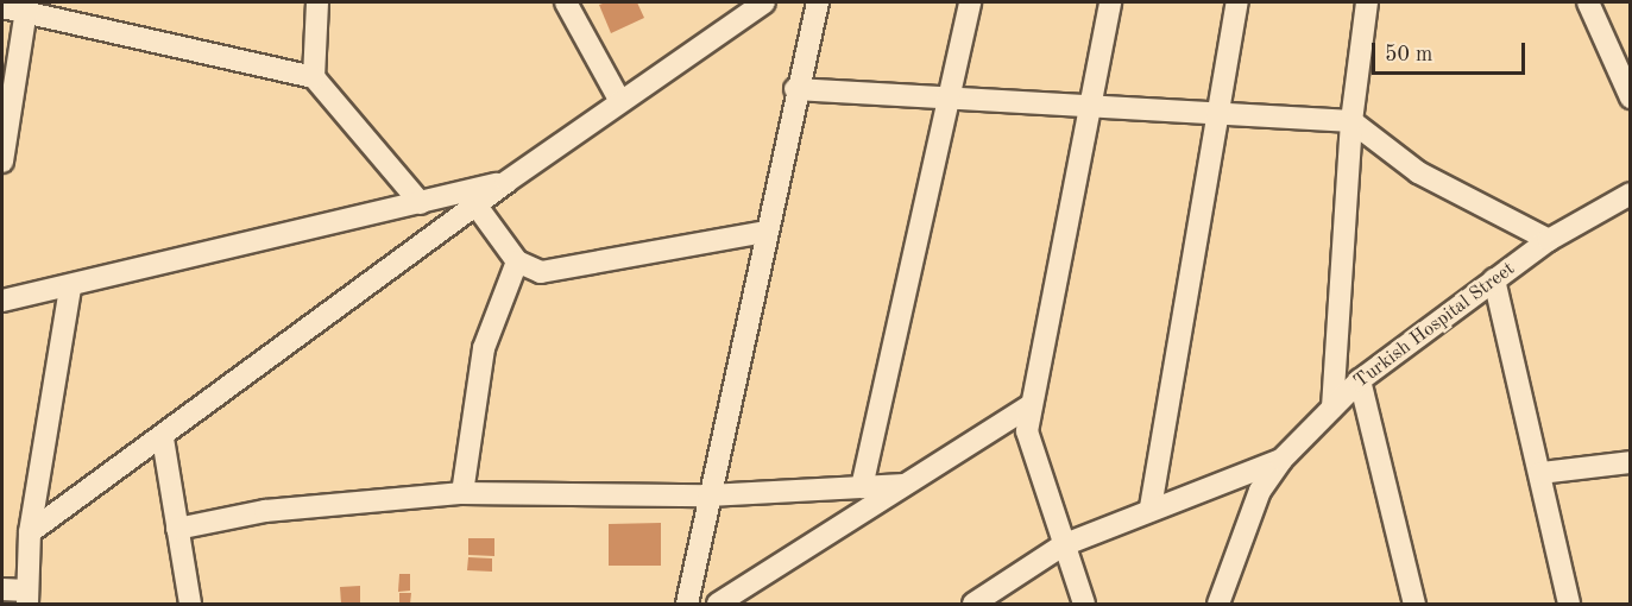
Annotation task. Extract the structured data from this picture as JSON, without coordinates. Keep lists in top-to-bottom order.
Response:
{
  "streets": {
    "street": ["Turkish Hospital Street"]
  },
  "scale_bar": "50 m"
}
